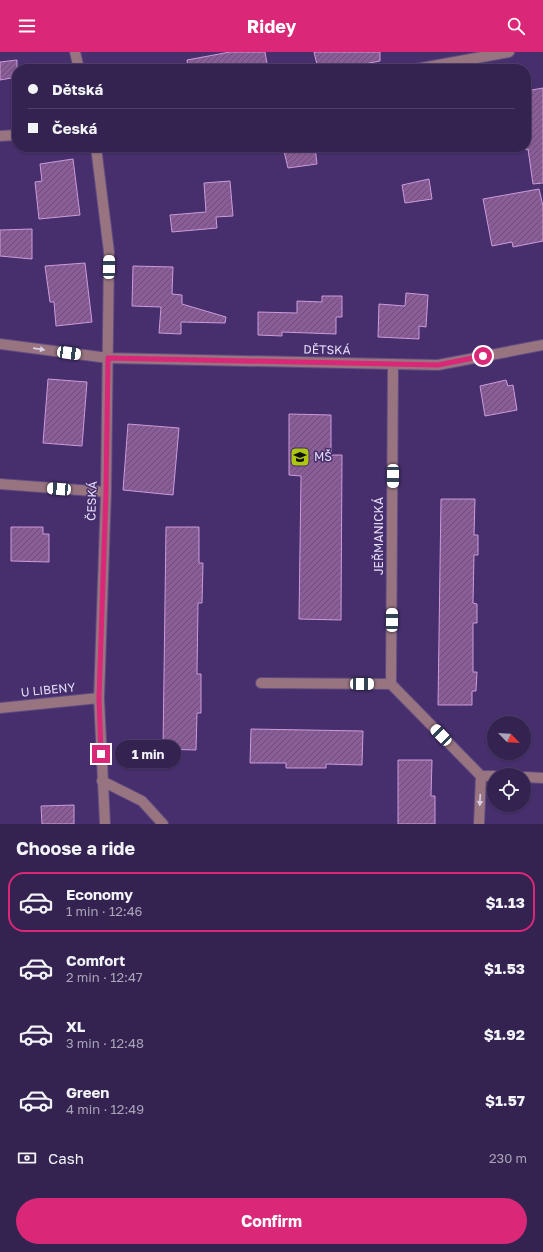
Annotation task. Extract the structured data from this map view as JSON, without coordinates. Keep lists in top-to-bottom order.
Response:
{
  "streets": {
    "street": [
      "DĚTSKÁ",
      "ČESKÁ",
      "JEŘMANICKÁ",
      "U LIBENY"
    ]
  },
  "crossings": [
    ["DĚTSKÁ", "ČESKÁ"],
    ["DĚTSKÁ", "JEŘMANICKÁ"],
    ["ČESKÁ", "U LIBENY"]
  ],
  "places": {
    "school or university": ["MŠ"]
  },
  "north": "bottom right",
  "page": {
    "header": "Ridey",
    "banner": ["Dětská", "Česká"],
    "bubble": "1 min",
    "heading": "Choose a ride",
    "list": [
      {
        "name": "Economy",
        "note": "1 min · 12:46",
        "value": "$1.13"
      },
      {
        "name": "Comfort",
        "note": "2 min · 12:47",
        "value": "$1.53"
      },
      {
        "name": "XL",
        "note": "3 min · 12:48",
        "value": "$1.92"
      },
      {
        "name": "Green",
        "note": "4 min · 12:49",
        "value": "$1.57"
      }
    ],
    "pay": ["Cash", "230 m"],
    "buttons": "Confirm"
  }
}
